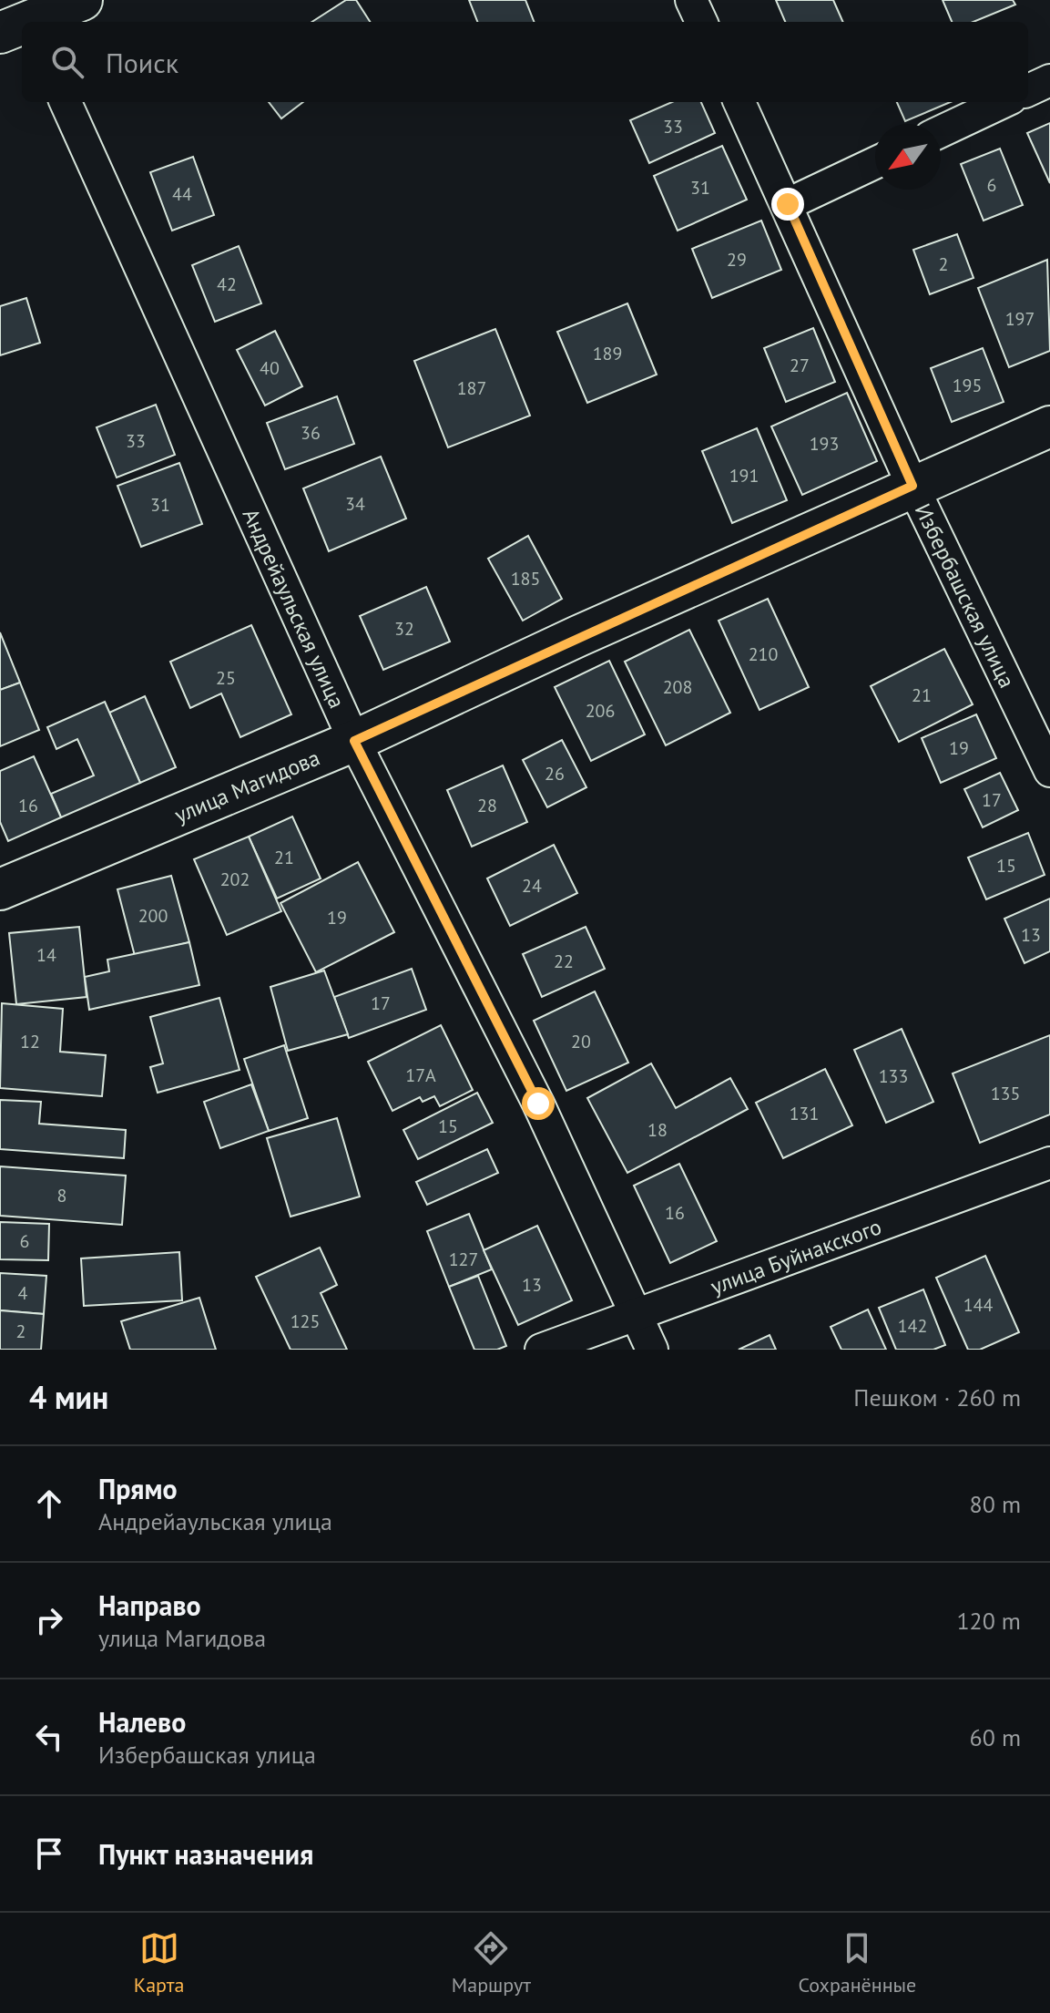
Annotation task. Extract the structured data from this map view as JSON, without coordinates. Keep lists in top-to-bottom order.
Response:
{
  "streets": {
    "main road": ["улица Магидова"],
    "street": ["Избербашская улица", "Андрейаульская улица", "улица Буйнакского"]
  },
  "crossings": [
    ["Избербашская улица", "улица Магидова"],
    ["Андрейаульская улица", "улица Магидова"],
    ["Андрейаульская улица", "улица Буйнакского"]
  ],
  "house_numbers": [
    "33",
    "6",
    "31",
    "44",
    "29",
    "2",
    "42",
    "197",
    "189",
    "27",
    "40",
    "195",
    "187",
    "36",
    "33",
    "193",
    "191",
    "34",
    "31",
    "185",
    "32",
    "210",
    "25",
    "208",
    "21",
    "206",
    "19",
    "26",
    "17",
    "16",
    "28",
    "21",
    "15",
    "202",
    "24",
    "200",
    "19",
    "13",
    "14",
    "22",
    "17",
    "12",
    "20",
    "17А",
    "133",
    "135",
    "131",
    "15",
    "18",
    "8",
    "16",
    "6",
    "127",
    "13",
    "4",
    "144",
    "125",
    "142",
    "2"
  ],
  "north": "bottom left",
  "page": {
    "search": "Поиск",
    "heading": ["4 мин", "Пешком · 260 m"],
    "list": [
      ["Прямо", "Андрейаульская улица", "80 m"],
      ["Направо", "улица Магидова", "120 m"],
      ["Налево", "Избербашская улица", "60 m"],
      "Пункт назначения"
    ],
    "nav": ["Карта", "Маршрут", "Сохранённые"]
  }
}
